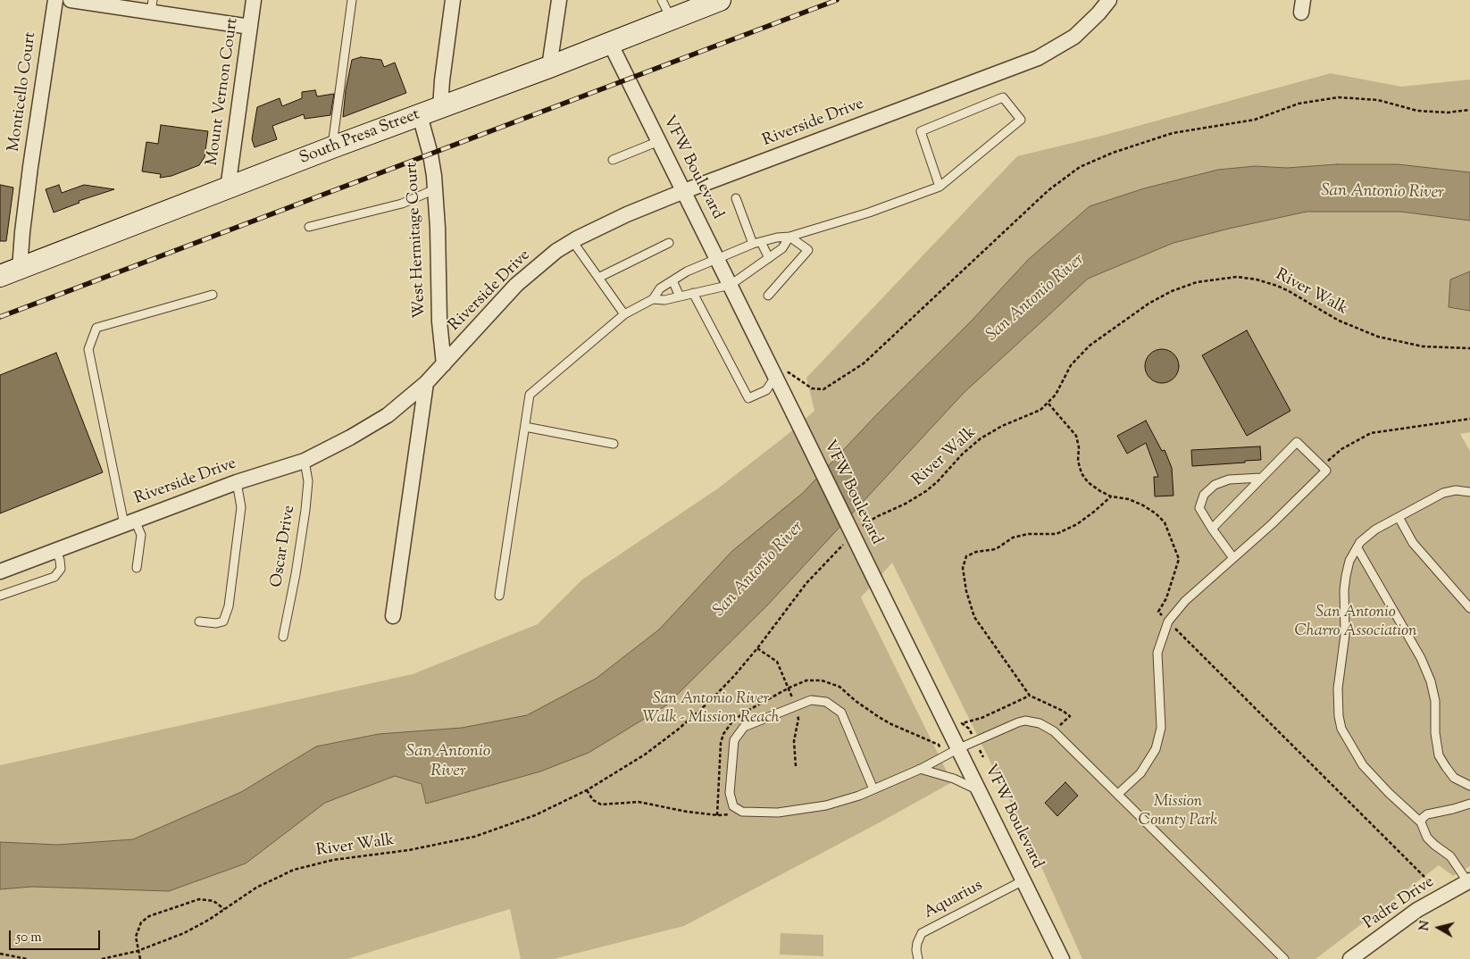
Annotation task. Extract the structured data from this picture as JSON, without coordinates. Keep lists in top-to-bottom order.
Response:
{
  "streets": {
    "main road": ["South Presa Street"],
    "street": [
      "Monticello Court",
      "Mount Vernon Court",
      "Riverside Drive",
      "VFW Boulevard",
      "West Hermitage Court",
      "Padre Drive"
    ],
    "lane": ["Oscar Drive", "Aquarius"],
    "path": ["River Walk"]
  },
  "crossings": [
    ["Monticello Court", "South Presa Street"],
    ["Mount Vernon Court", "South Presa Street"],
    ["Riverside Drive", "VFW Boulevard"],
    ["Riverside Drive", "West Hermitage Court"],
    ["Riverside Drive", "Oscar Drive"],
    ["South Presa Street", "VFW Boulevard"],
    ["South Presa Street", "West Hermitage Court"],
    ["VFW Boulevard", "Aquarius"]
  ],
  "water": ["San Antonio River"],
  "parks": ["San Antonio Charro Association", "San Antonio River Walk - Mission Reach", "Mission County Park"],
  "scale_bar": "50 m",
  "north": "left"
}
